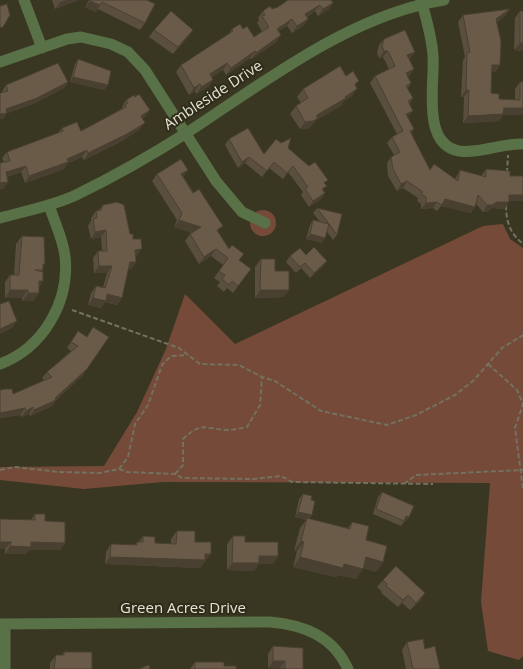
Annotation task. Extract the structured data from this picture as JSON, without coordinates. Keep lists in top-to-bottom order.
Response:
{
  "streets": {
    "street": ["Ambleside Drive", "Green Acres Drive"]
  }
}
